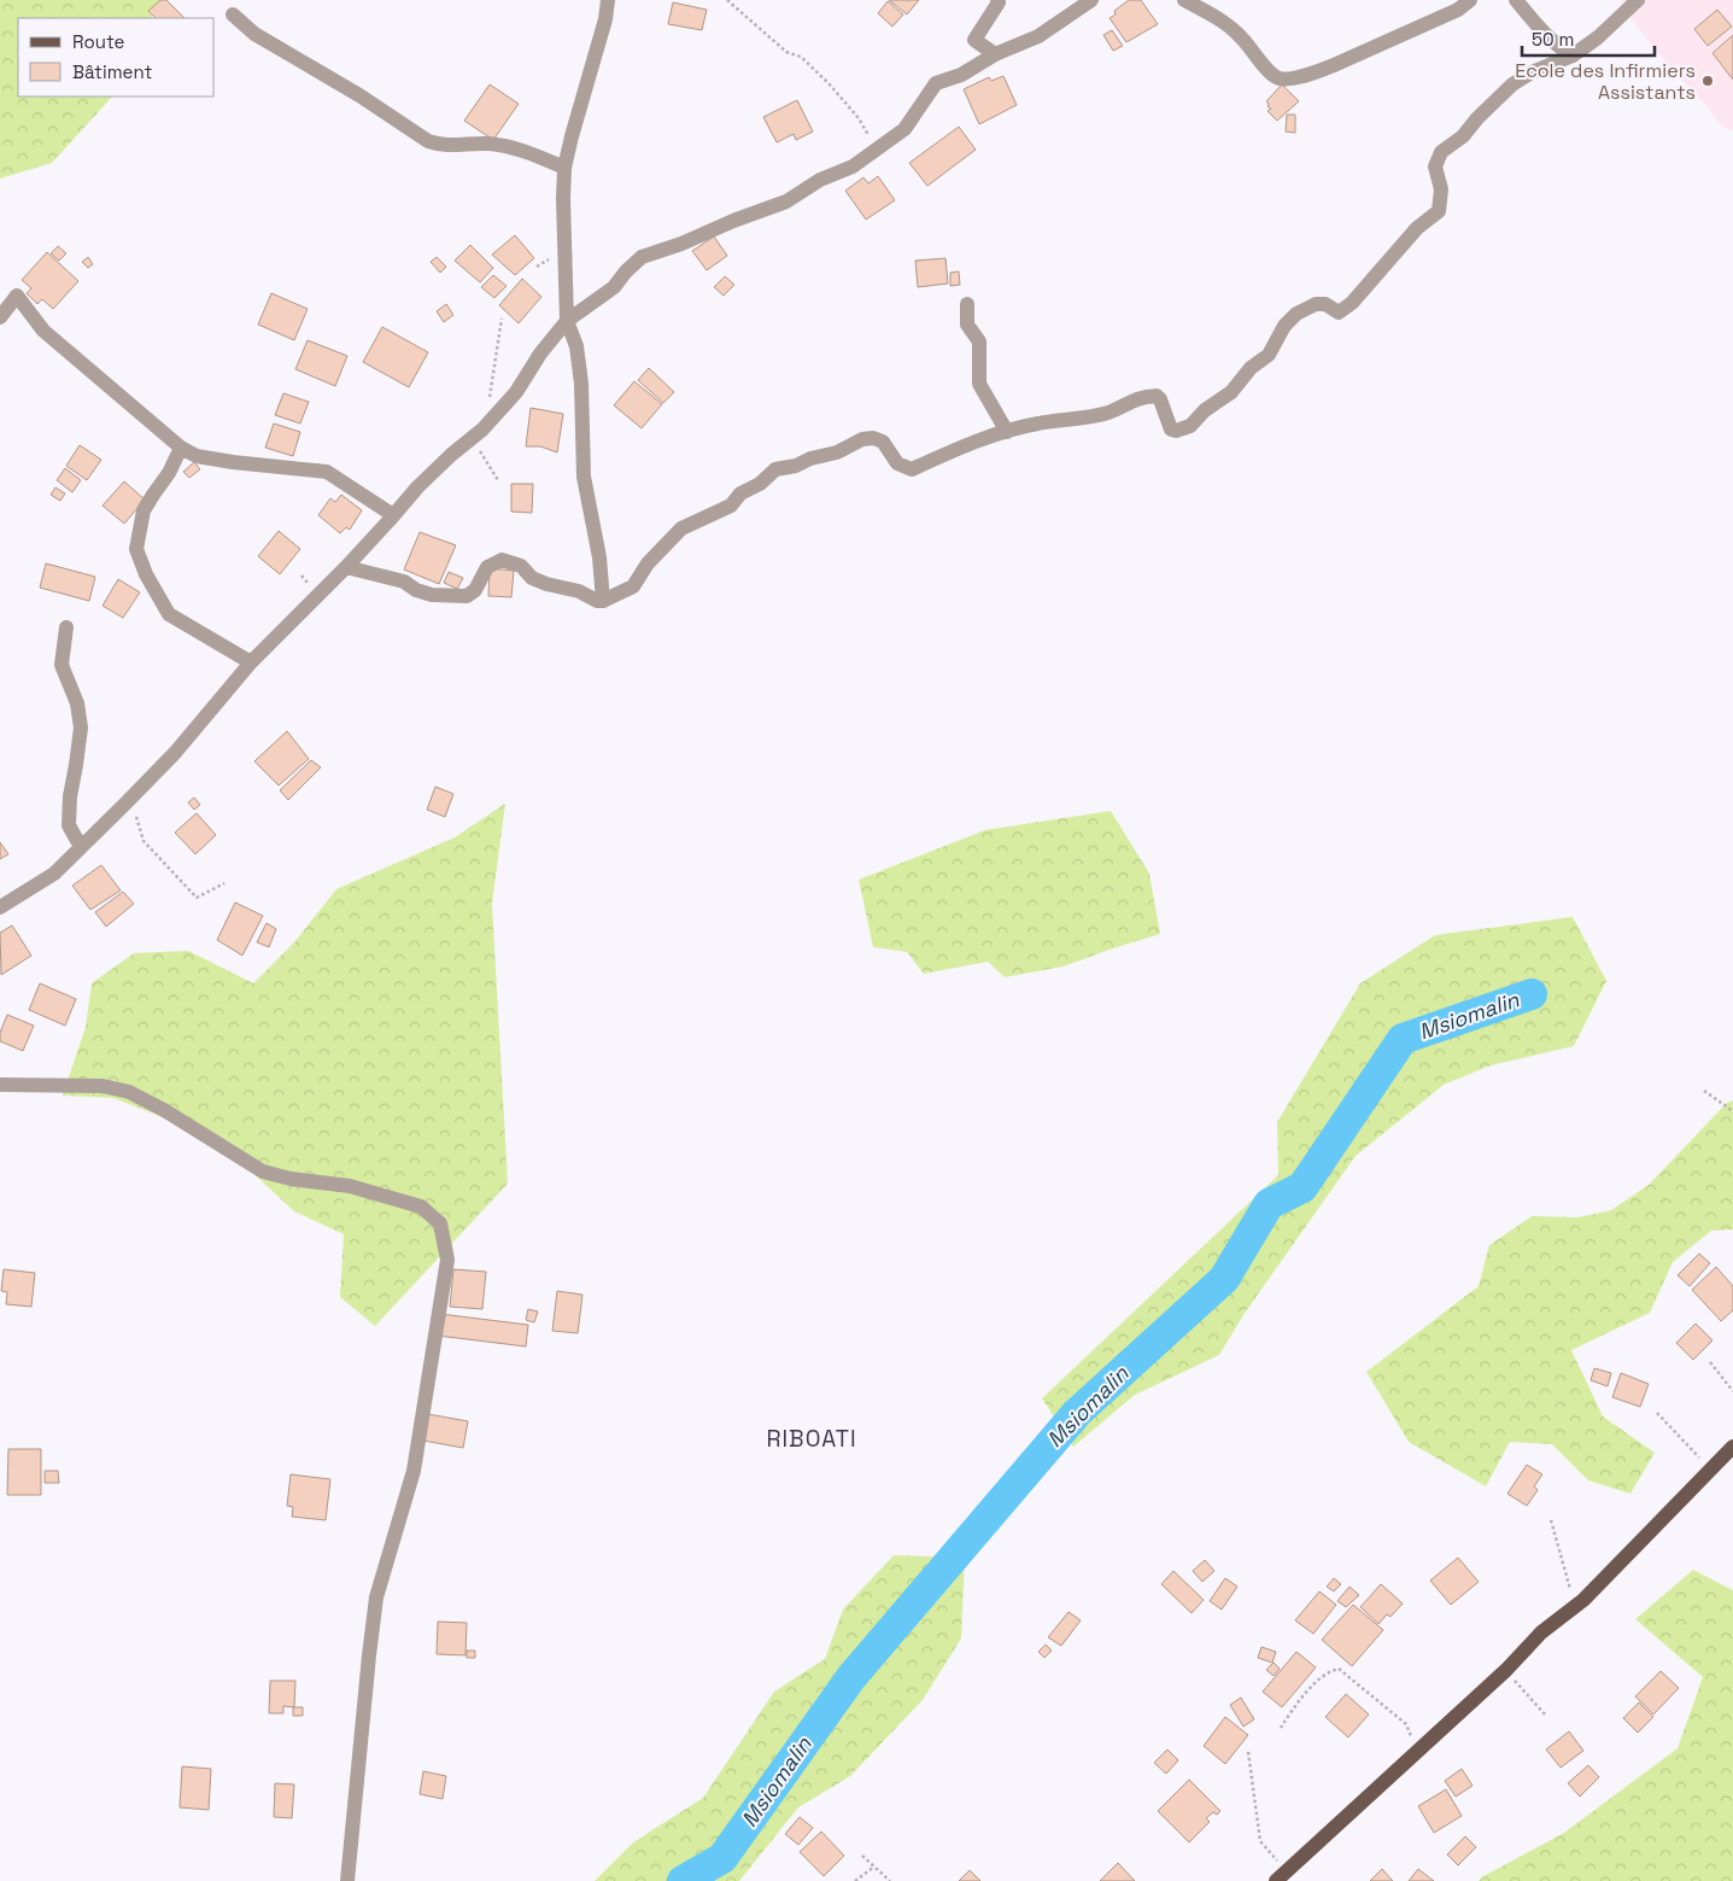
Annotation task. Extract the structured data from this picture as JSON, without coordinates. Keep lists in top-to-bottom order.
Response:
{
  "districts": ["RIBOATI"],
  "water": ["Msiomalin"],
  "places": ["Ecole des Infirmiers Assistants"],
  "legend": ["Route", "Bâtiment"],
  "scale_bar": "50 m"
}
